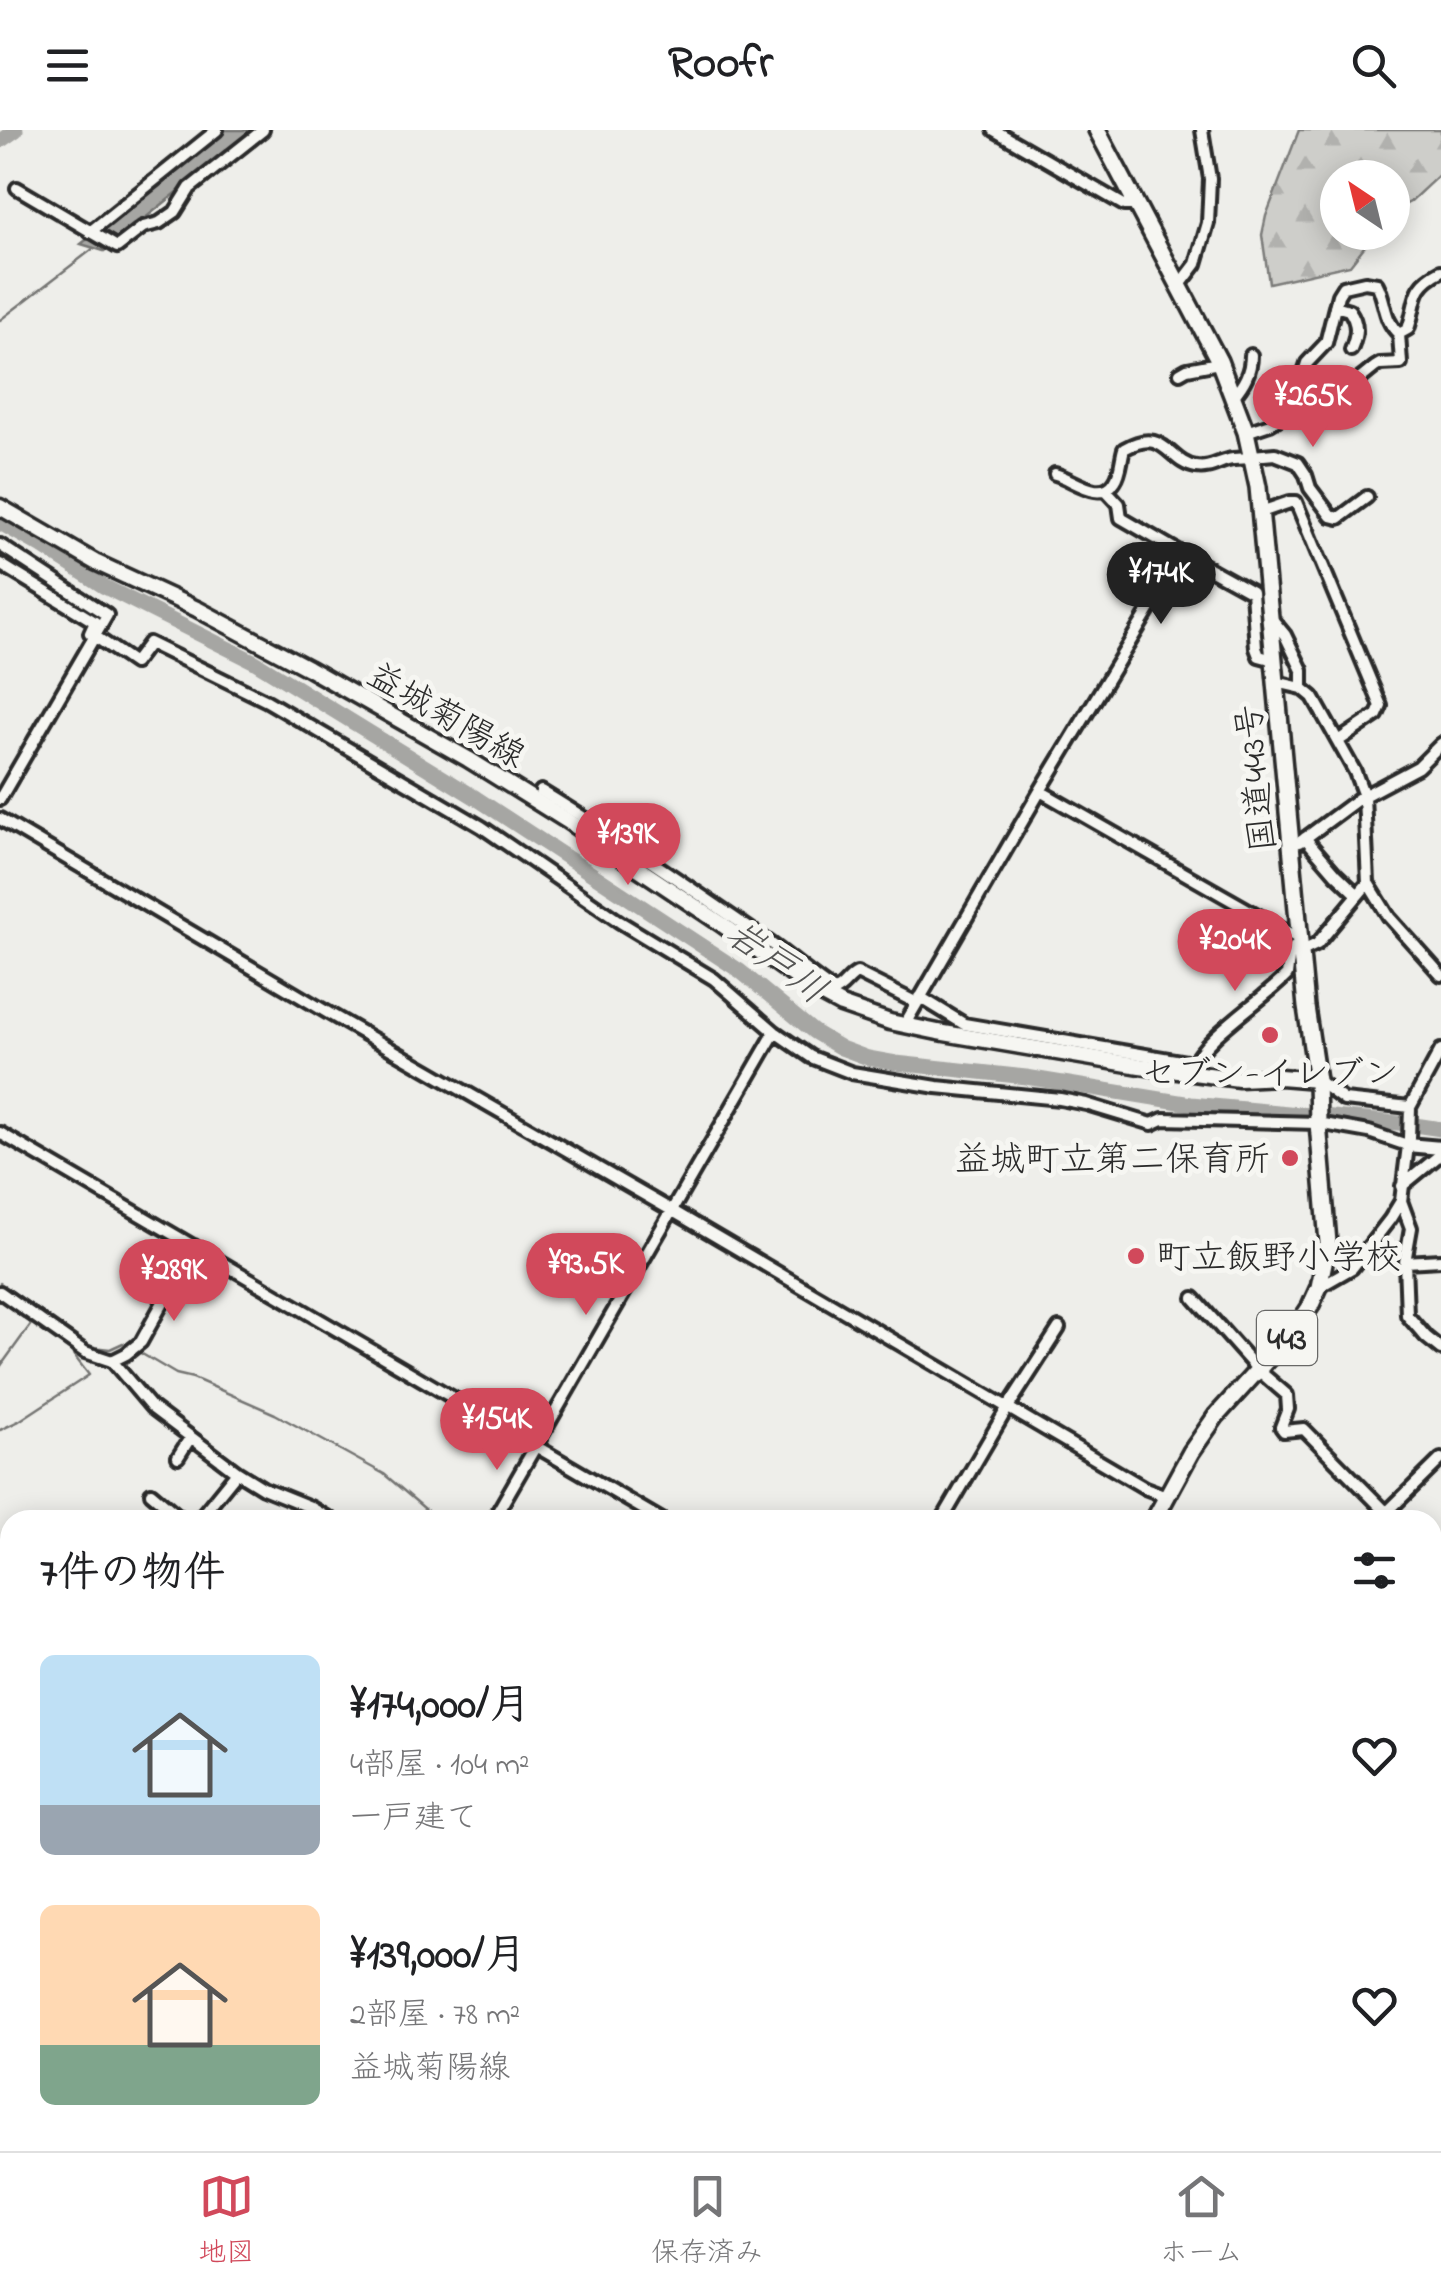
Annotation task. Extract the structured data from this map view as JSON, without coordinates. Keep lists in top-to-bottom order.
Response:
{
  "streets": {
    "highway": ["国道443号", "443"],
    "main road": ["益城菊陽線"]
  },
  "crossings": [
    ["益城菊陽線", "国道443号"]
  ],
  "water": ["岩戸川"],
  "places": ["セブン-イレブン", "益城町立第二保育所", "町立飯野小学校"],
  "north": "top left",
  "page": {
    "header": "Roofr",
    "price": [
      "¥265K",
      "¥174K",
      "¥139K",
      "¥204K",
      "¥93.5K",
      "¥289K",
      "¥154K"
    ],
    "heading": "7件の物件",
    "list": [
      {
        "name": "¥174,000/月",
        "note": "4部屋 · 104 m² · 一戸建て"
      },
      {
        "name": "¥139,000/月",
        "note": "2部屋 · 78 m² · 益城菊陽線"
      }
    ],
    "tabs": ["地図", "保存済み", "ホーム"]
  }
}
